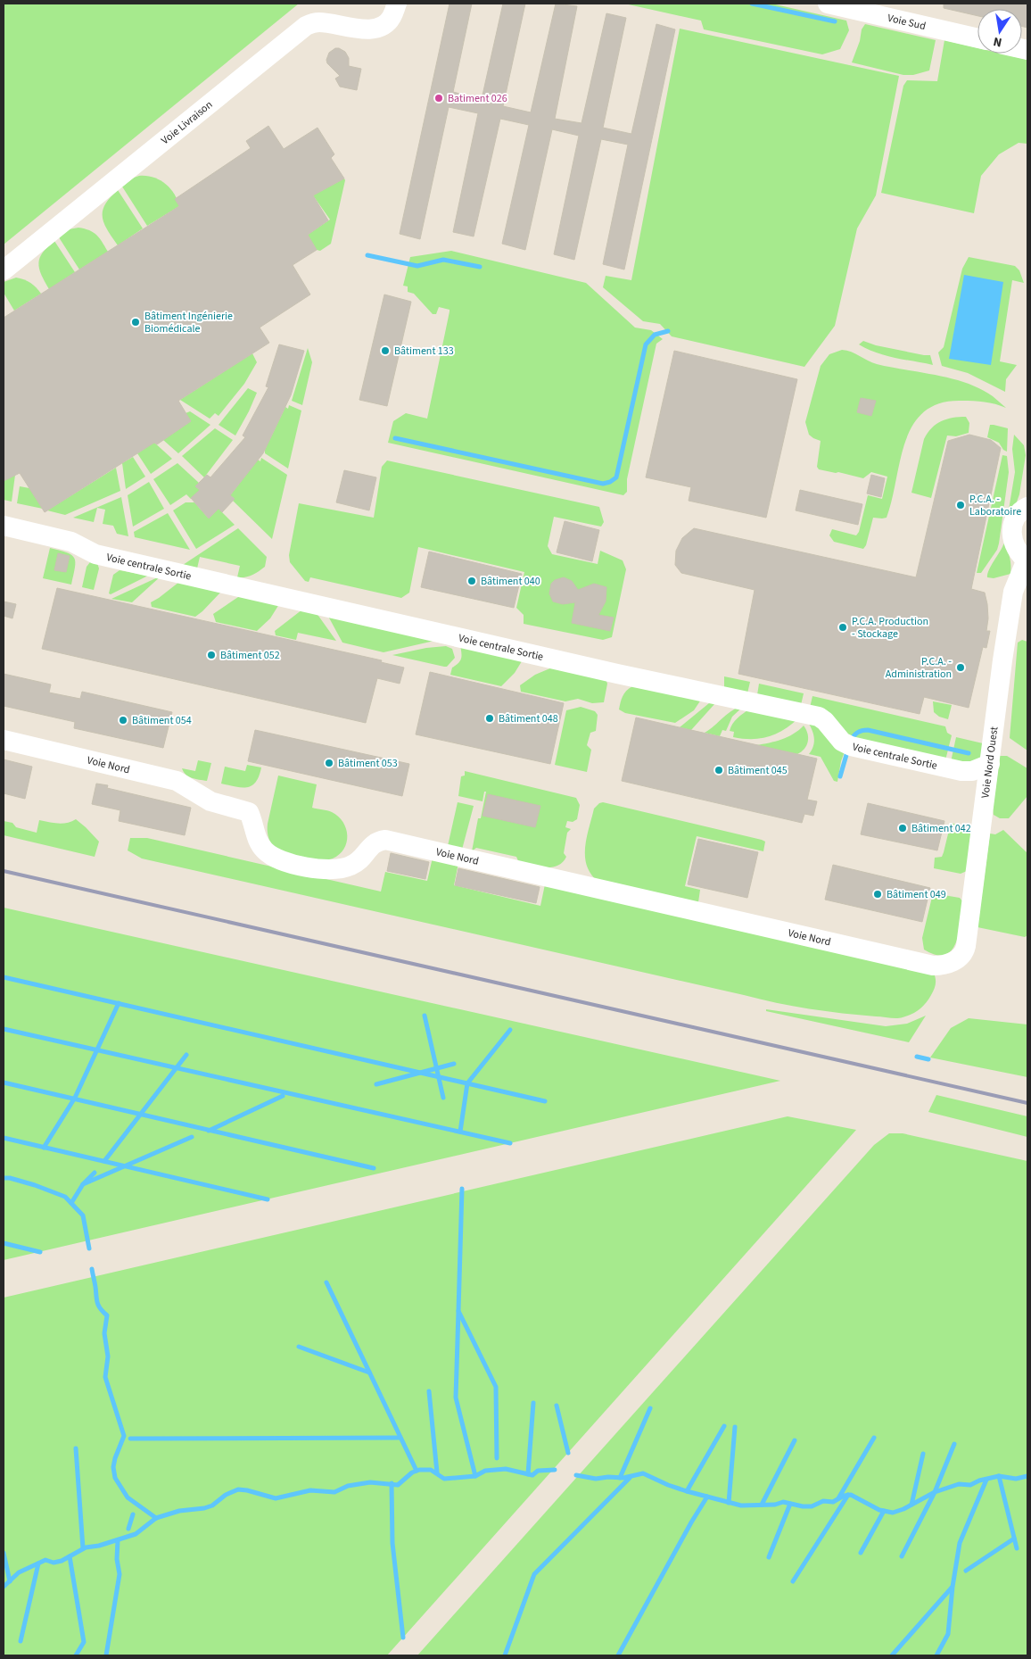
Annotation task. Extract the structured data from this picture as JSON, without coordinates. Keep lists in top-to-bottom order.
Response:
{
  "streets": {
    "street": [
      "Voie Sud",
      "Voie Livraison",
      "Voie centrale Sortie",
      "Voie Nord Ouest",
      "Voie Nord"
    ]
  },
  "crossings": [
    ["Voie centrale Sortie", "Voie Nord Ouest"],
    ["Voie Nord Ouest", "Voie Nord"]
  ],
  "places": [
    "Batiment 026",
    "Bâtiment Ingénierie Biomédicale",
    "Bâtiment 133",
    "P.C.A. - Laboratoire",
    "Bâtiment 040",
    "P.C.A. Production - Stockage",
    "Bâtiment 052",
    "P.C.A. - Administration",
    "Bâtiment 048",
    "Bâtiment 054",
    "Bâtiment 053",
    "Bâtiment 045",
    "Bâtiment 042",
    "Bâtiment 049"
  ],
  "north": "bottom"
}
